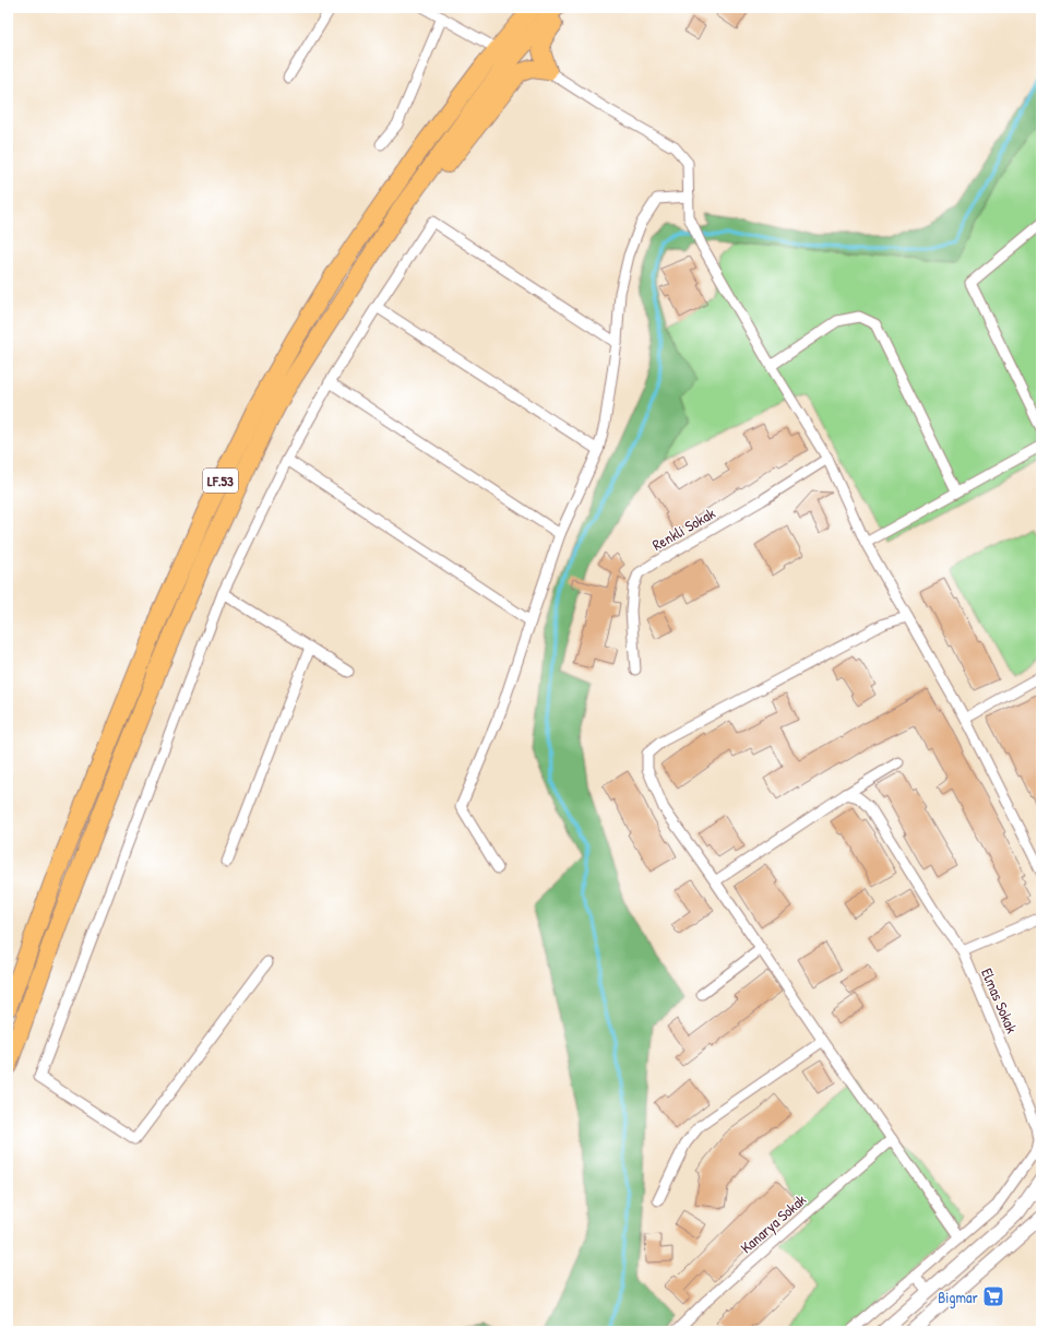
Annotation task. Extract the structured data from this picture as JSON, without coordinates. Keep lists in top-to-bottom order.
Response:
{
  "streets": {
    "highway": ["LF.53"],
    "street": ["Renkli Sokak", "Elmas Sokak", "Kanarya Sokak"]
  },
  "places": {
    "supermarket": ["Bigmar"]
  }
}
